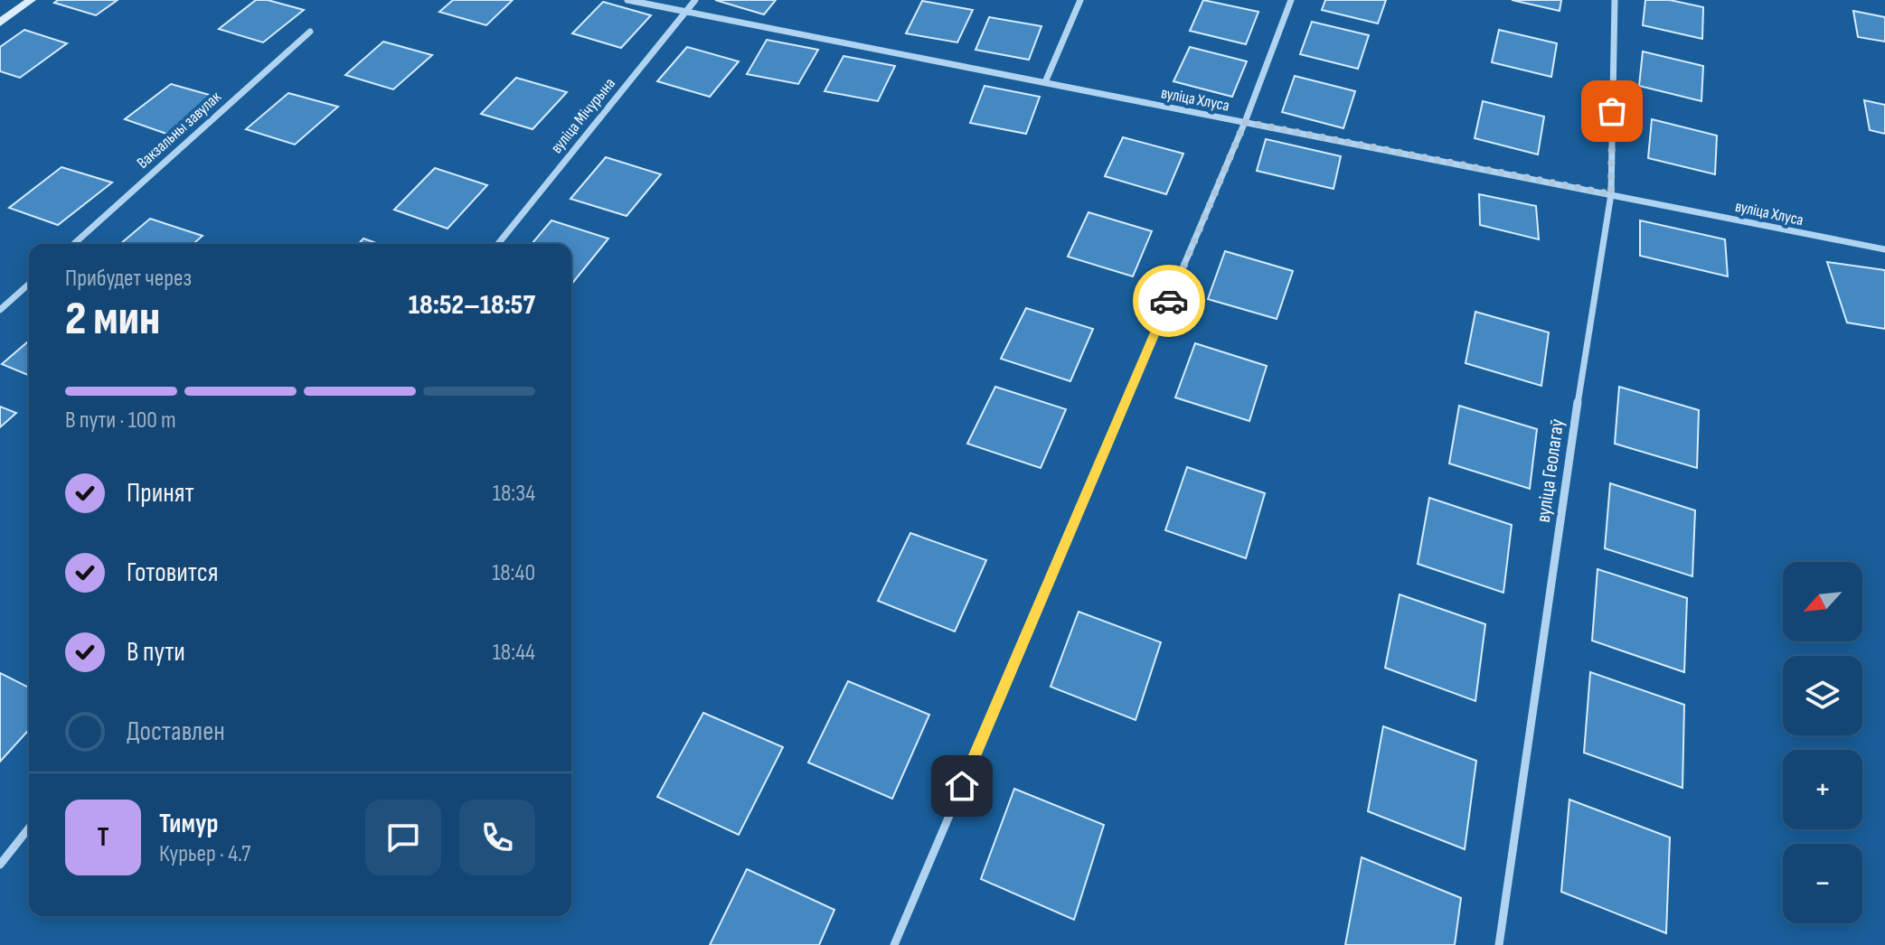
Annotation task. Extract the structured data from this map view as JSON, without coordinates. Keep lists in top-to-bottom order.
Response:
{
  "streets": {
    "street": [
      "вуліца Хлуса",
      "вуліца Мічурына",
      "Вакзальны завулак",
      "вуліца Геолагаў"
    ]
  },
  "crossings": [
    ["вуліца Хлуса", "вуліца Мічурына"],
    ["вуліца Хлуса", "вуліца Геолагаў"]
  ],
  "north": "bottom left",
  "page": {
    "heading": ["2 мин", "Прибудет через", "18:52–18:57"],
    "panel": ["Тимур", "Курьер · 4.7"],
    "bar": "В пути · 100 m",
    "list": [
      ["Принят", "18:34"],
      ["Готовится", "18:40"],
      ["В пути", "18:44"],
      "Доставлен"
    ],
    "map_buttons": ["+", "−"],
    "round": "Т"
  }
}
